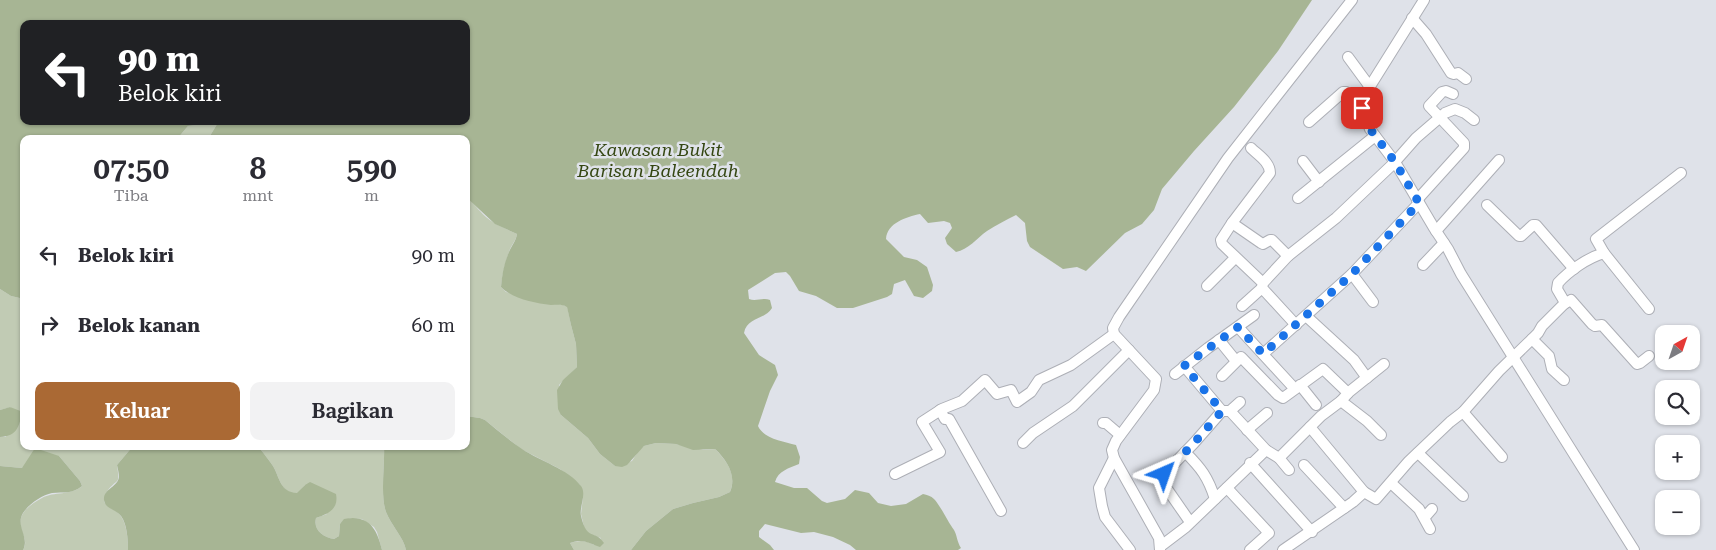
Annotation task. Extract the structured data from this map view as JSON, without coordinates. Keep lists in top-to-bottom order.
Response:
{
  "parks": ["Kawasan Bukit Barisan Baleendah"],
  "north": "top right",
  "page": {
    "turn": ["90 m", "Belok kiri"],
    "eta": [
      "07:50",
      "Tiba",
      "8",
      "mnt",
      "590",
      "m"
    ],
    "list": [
      {
        "name": "Belok kiri",
        "value": "90 m"
      },
      {
        "name": "Belok kanan",
        "value": "60 m"
      }
    ],
    "map_buttons": ["+", "−"],
    "buttons": ["Keluar", "Bagikan"]
  }
}
